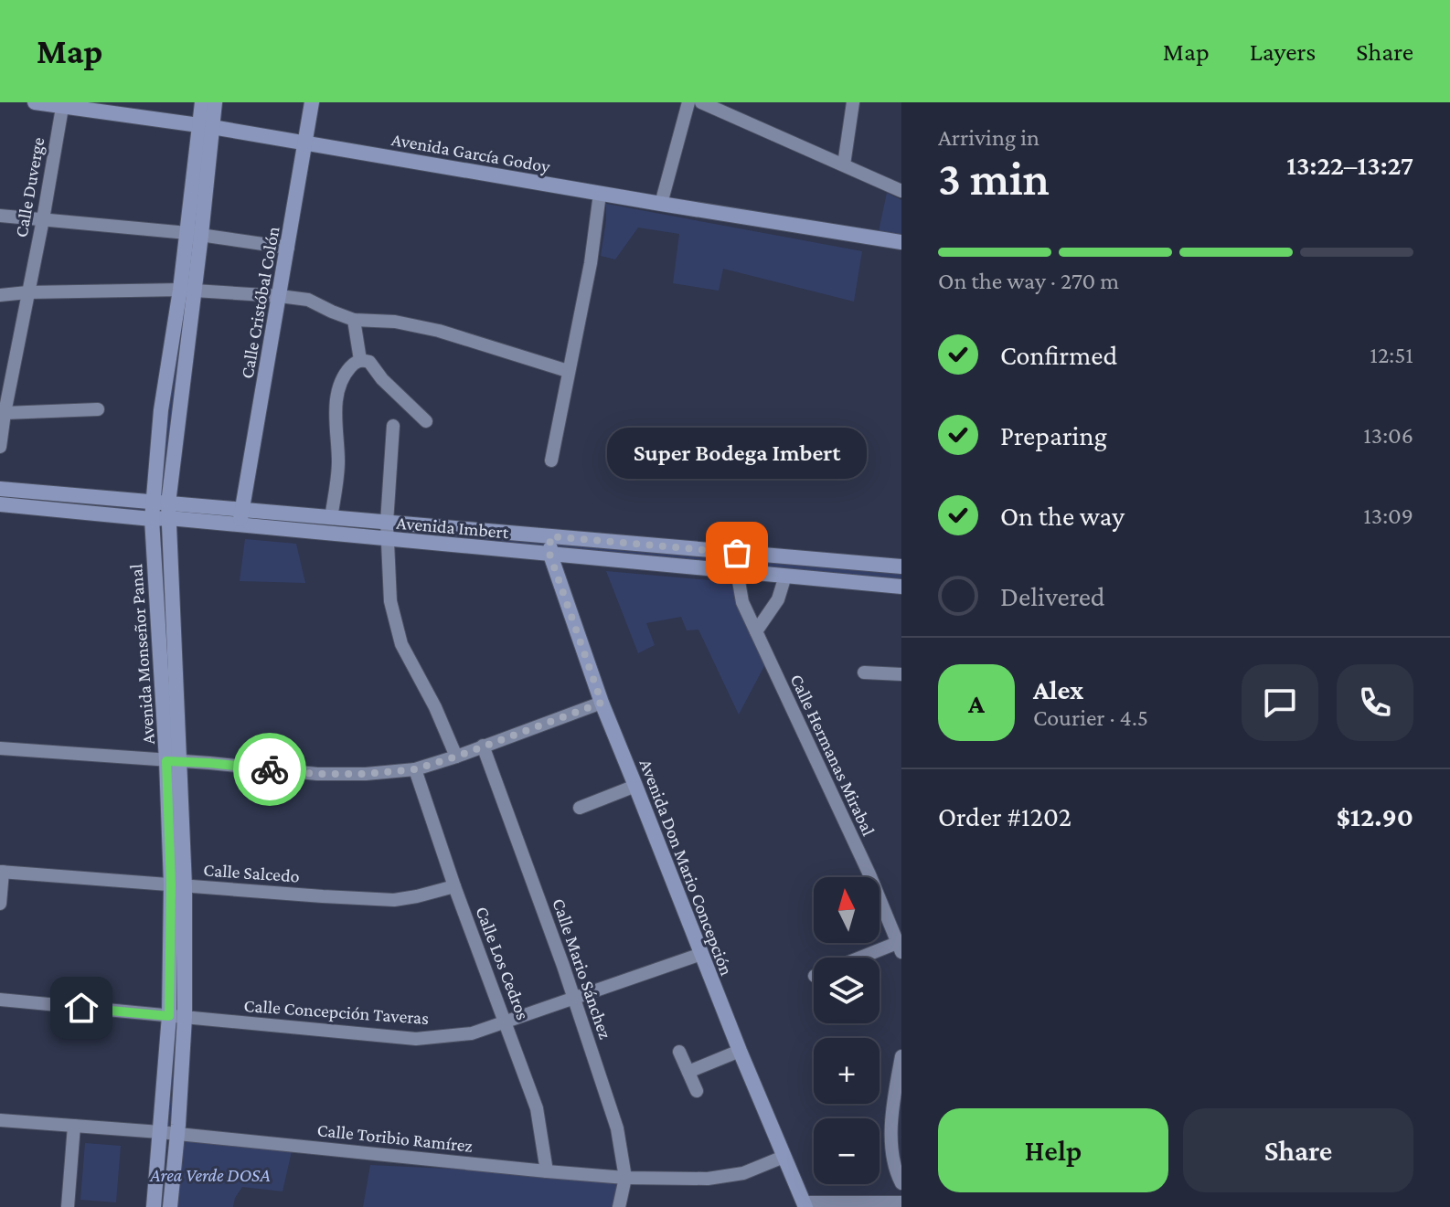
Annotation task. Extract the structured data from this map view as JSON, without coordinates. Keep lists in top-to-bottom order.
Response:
{
  "streets": {
    "main road": [
      "Avenida García Godoy",
      "Calle Cristóbal Colón",
      "Avenida Imbert",
      "Avenida Monseñor Panal",
      "Avenida Don Mario Concepción"
    ],
    "street": [
      "Calle Duverge",
      "Calle Hermanas Mirabal",
      "Calle Salcedo",
      "Calle Los Cedros",
      "Calle Mario Sánchez",
      "Calle Concepción Taveras",
      "Calle Toribio Ramírez"
    ]
  },
  "crossings": [
    ["Avenida García Godoy", "Calle Duverge"],
    ["Avenida García Godoy", "Calle Cristóbal Colón"],
    ["Avenida García Godoy", "Avenida Monseñor Panal"],
    ["Calle Cristóbal Colón", "Avenida Imbert"],
    ["Avenida Imbert", "Avenida Monseñor Panal"],
    ["Avenida Imbert", "Calle Hermanas Mirabal"],
    ["Avenida Imbert", "Avenida Don Mario Concepción"],
    ["Avenida Monseñor Panal", "Calle Salcedo"],
    ["Avenida Monseñor Panal", "Calle Concepción Taveras"],
    ["Avenida Monseñor Panal", "Calle Toribio Ramírez"],
    ["Avenida Don Mario Concepción", "Calle Concepción Taveras"],
    ["Avenida Don Mario Concepción", "Calle Toribio Ramírez"],
    ["Calle Salcedo", "Calle Los Cedros"],
    ["Calle Los Cedros", "Calle Concepción Taveras"],
    ["Calle Los Cedros", "Calle Toribio Ramírez"],
    ["Calle Mario Sánchez", "Calle Concepción Taveras"],
    ["Calle Mario Sánchez", "Calle Toribio Ramírez"]
  ],
  "parks": ["Area Verde DOSA"],
  "places": ["Super Bodega Imbert"],
  "north": "top",
  "page": {
    "header": "Map",
    "nav": ["Map", "Layers", "Share"],
    "heading": ["3 min", "Arriving in", "13:22–13:27"],
    "panel": [
      "Alex",
      "Courier · 4.5",
      "Order #1202",
      "$12.90"
    ],
    "bar": "On the way · 270 m",
    "list": [
      ["Confirmed", "12:51"],
      ["Preparing", "13:06"],
      ["On the way", "13:09"],
      "Delivered"
    ],
    "bubble": "Super Bodega Imbert",
    "round": "A",
    "map_buttons": ["+", "−"],
    "buttons": ["Help", "Share"]
  }
}
